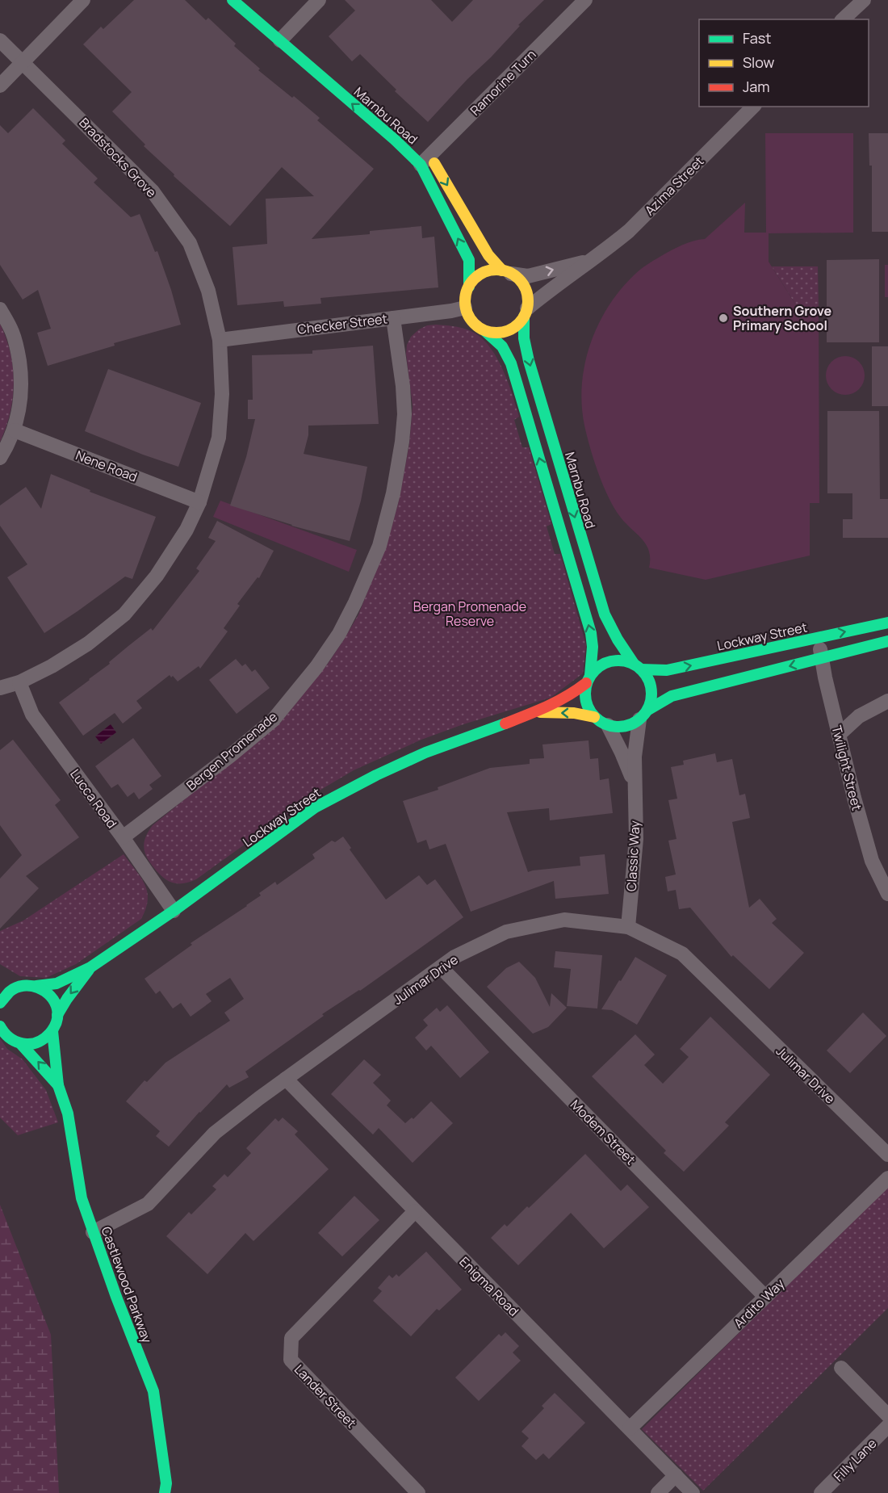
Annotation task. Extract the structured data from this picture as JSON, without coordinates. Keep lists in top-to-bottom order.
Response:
{
  "streets": {
    "street": [
      "Ramorine Turn",
      "Marnbu Road",
      "Bradstocks Grove",
      "Azima Street",
      "Checker Street",
      "Nene Road",
      "Lockway Street",
      "Bergen Promenade",
      "Twilight Street",
      "Lucca Road",
      "Classic Way",
      "Julimar Drive",
      "Modem Street",
      "Castlewood Parkway",
      "Enigma Road",
      "Ardito Way",
      "Lander Street",
      "Filly Lane"
    ]
  },
  "crossings": [
    ["Ramorine Turn", "Marnbu Road"],
    ["Marnbu Road", "Checker Street"],
    ["Marnbu Road", "Lockway Street"],
    ["Marnbu Road", "Classic Way"],
    ["Bradstocks Grove", "Checker Street"],
    ["Bradstocks Grove", "Nene Road"],
    ["Bradstocks Grove", "Lucca Road"],
    ["Checker Street", "Bergen Promenade"],
    ["Lockway Street", "Twilight Street"],
    ["Lockway Street", "Lucca Road"],
    ["Lockway Street", "Classic Way"],
    ["Lockway Street", "Castlewood Parkway"],
    ["Bergen Promenade", "Lucca Road"],
    ["Classic Way", "Julimar Drive"],
    ["Julimar Drive", "Modem Street"],
    ["Julimar Drive", "Castlewood Parkway"],
    ["Julimar Drive", "Enigma Road"],
    ["Modem Street", "Ardito Way"],
    ["Enigma Road", "Ardito Way"],
    ["Enigma Road", "Lander Street"]
  ],
  "parks": ["Bergan Promenade Reserve"],
  "places": ["Southern Grove Primary School"],
  "legend": ["Fast", "Slow", "Jam"]
}
